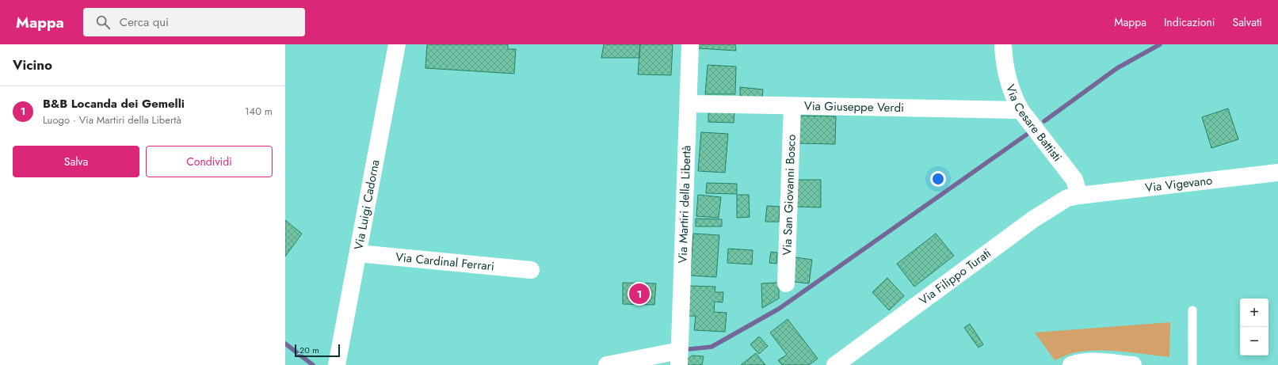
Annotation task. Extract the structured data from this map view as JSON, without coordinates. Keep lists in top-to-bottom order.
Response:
{
  "streets": {
    "street": [
      "Via Giuseppe Verdi",
      "Via Cesare Battisti",
      "Via Vigevano",
      "Via San Giovanni Bosco",
      "Via Luigi Cadorna",
      "Via Martiri della Libertà",
      "Via Cardinal Ferrari",
      "Via Filippo Turati"
    ]
  },
  "crossings": [
    ["Via Giuseppe Verdi", "Via Cesare Battisti"],
    ["Via Giuseppe Verdi", "Via San Giovanni Bosco"],
    ["Via Giuseppe Verdi", "Via Martiri della Libertà"],
    ["Via Cesare Battisti", "Via Vigevano"],
    ["Via Cesare Battisti", "Via Filippo Turati"],
    ["Via Vigevano", "Via Filippo Turati"],
    ["Via Luigi Cadorna", "Via Cardinal Ferrari"]
  ],
  "scale_bar": "20 m",
  "page": {
    "header": "Mappa",
    "search": "Cerca qui",
    "nav": ["Mappa", "Indicazioni", "Salvati"],
    "heading": "Vicino",
    "list": [
      {
        "mark": "1",
        "name": "B&B Locanda dei Gemelli",
        "note": "Luogo · Via Martiri della Libertà",
        "value": "140 m"
      }
    ],
    "buttons": ["Salva", "Condividi"],
    "pins": "1",
    "map_buttons": ["+", "−"],
    "scale": "20 m"
  }
}
